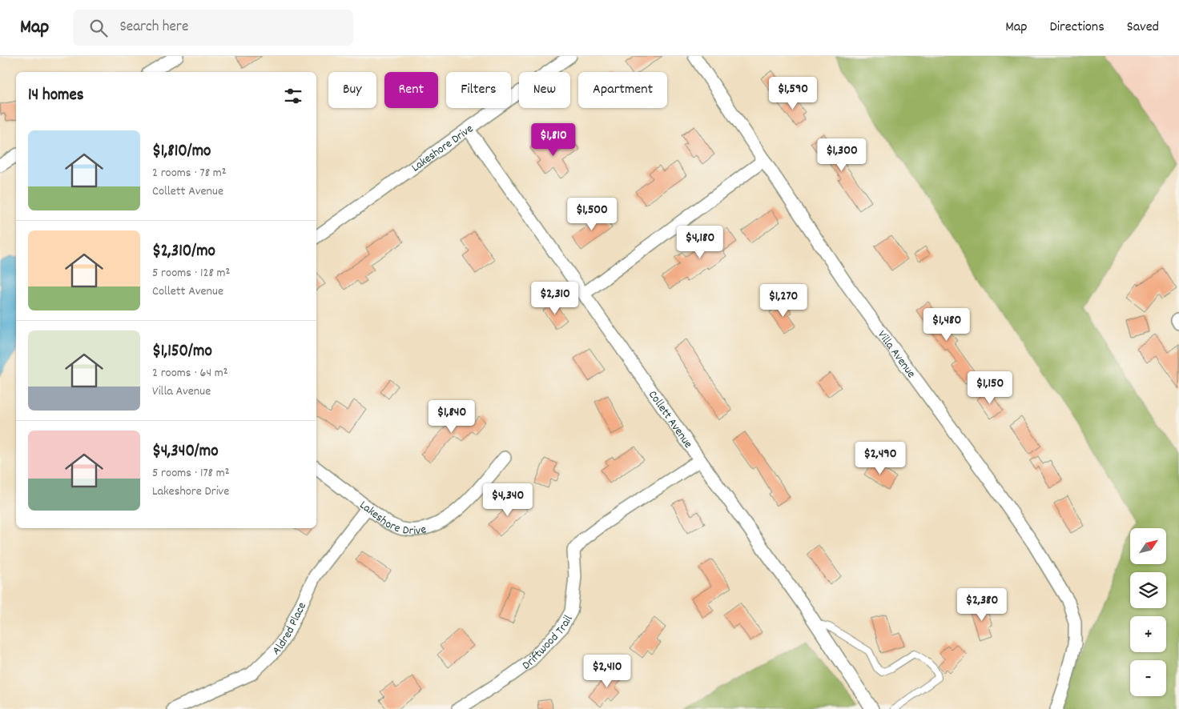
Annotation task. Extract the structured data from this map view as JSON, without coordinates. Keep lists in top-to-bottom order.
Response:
{
  "streets": {
    "street": [
      "Lakeshore Drive",
      "Villa Avenue",
      "Collett Avenue",
      "Aldred Place",
      "Driftwood Trail"
    ]
  },
  "crossings": [
    ["Lakeshore Drive", "Collett Avenue"],
    ["Lakeshore Drive", "Aldred Place"],
    ["Collett Avenue", "Driftwood Trail"]
  ],
  "north": "top right",
  "page": {
    "header": "Map",
    "search": "Search here",
    "nav": ["Map", "Directions", "Saved"],
    "chip": [
      "Buy",
      "Rent",
      "Filters",
      "New",
      "Apartment"
    ],
    "heading": "14 homes",
    "price": [
      "$1,590",
      "$1,810",
      "$1,300",
      "$1,500",
      "$4,180",
      "$2,310",
      "$1,270",
      "$1,480",
      "$1,150",
      "$1,840",
      "$2,490",
      "$4,340",
      "$2,380",
      "$2,410"
    ],
    "list": [
      {
        "name": "$1,810/mo",
        "note": "2 rooms · 78 m² · Collett Avenue"
      },
      {
        "name": "$2,310/mo",
        "note": "5 rooms · 128 m² · Collett Avenue"
      },
      {
        "name": "$1,150/mo",
        "note": "2 rooms · 64 m² · Villa Avenue"
      },
      {
        "name": "$4,340/mo",
        "note": "5 rooms · 178 m² · Lakeshore Drive"
      }
    ],
    "map_buttons": ["+", "−"]
  }
}
